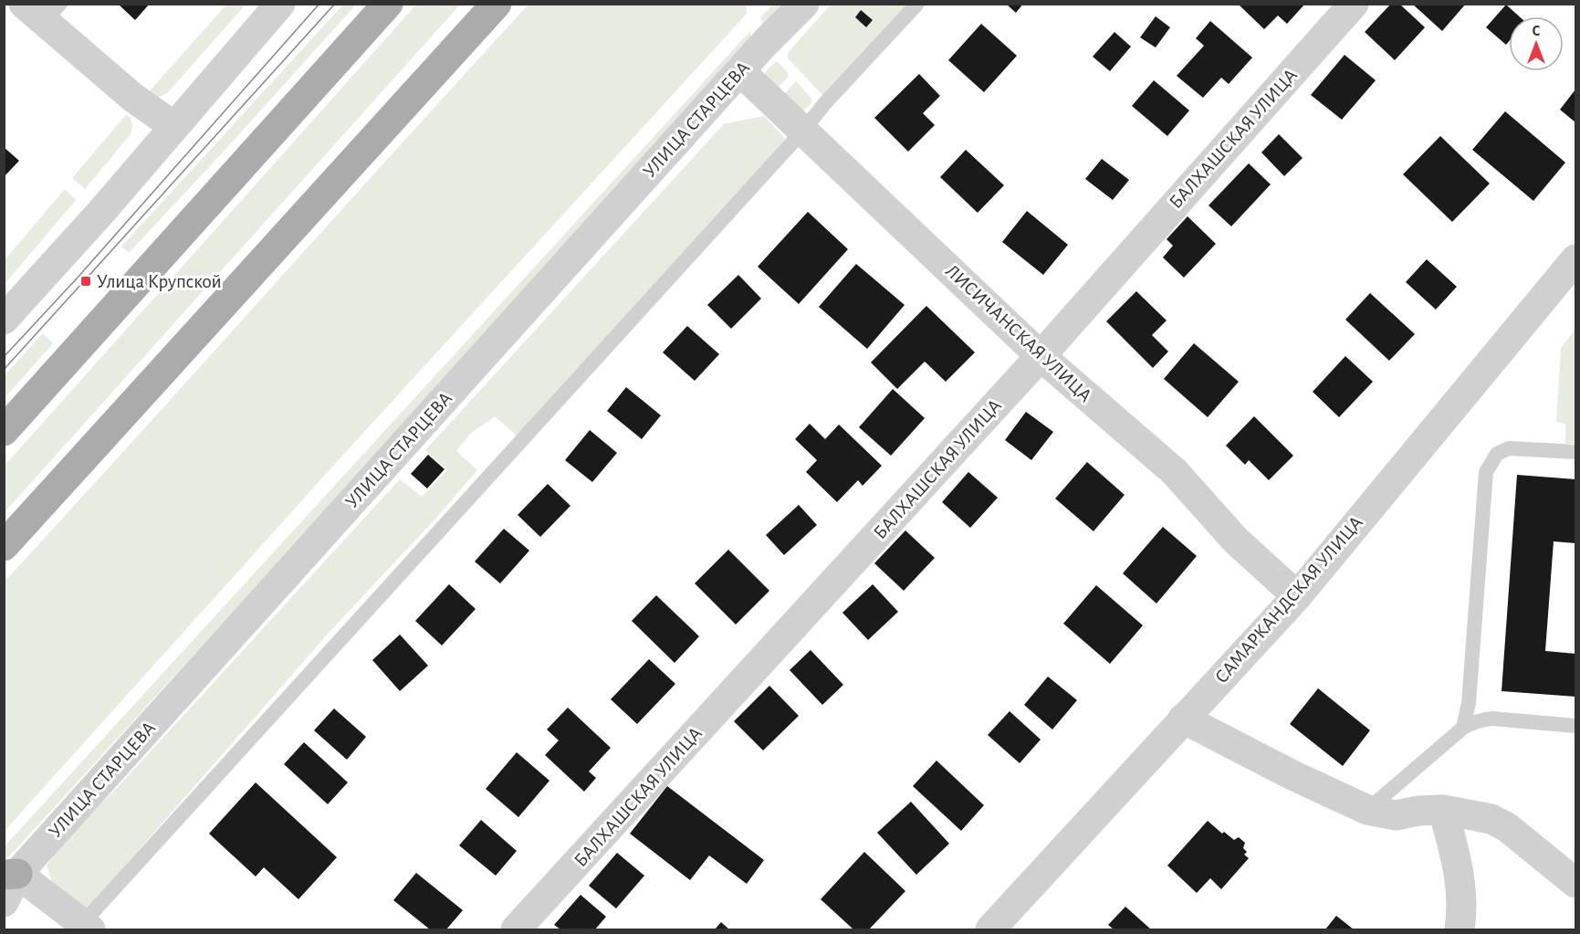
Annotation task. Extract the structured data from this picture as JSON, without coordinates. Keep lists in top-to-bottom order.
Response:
{
  "streets": {
    "street": [
      "УЛИЦА СТАРЦЕВА",
      "БАЛХАШСКАЯ УЛИЦА",
      "ЛИСИЧАНСКАЯ УЛИЦА",
      "САМАРКАНДСКАЯ УЛИЦА"
    ]
  },
  "crossings": [
    ["УЛИЦА СТАРЦЕВА", "ЛИСИЧАНСКАЯ УЛИЦА"],
    ["БАЛХАШСКАЯ УЛИЦА", "ЛИСИЧАНСКАЯ УЛИЦА"],
    ["ЛИСИЧАНСКАЯ УЛИЦА", "САМАРКАНДСКАЯ УЛИЦА"]
  ],
  "places": {
    "transit": ["Улица Крупской"]
  },
  "north": "top"
}
